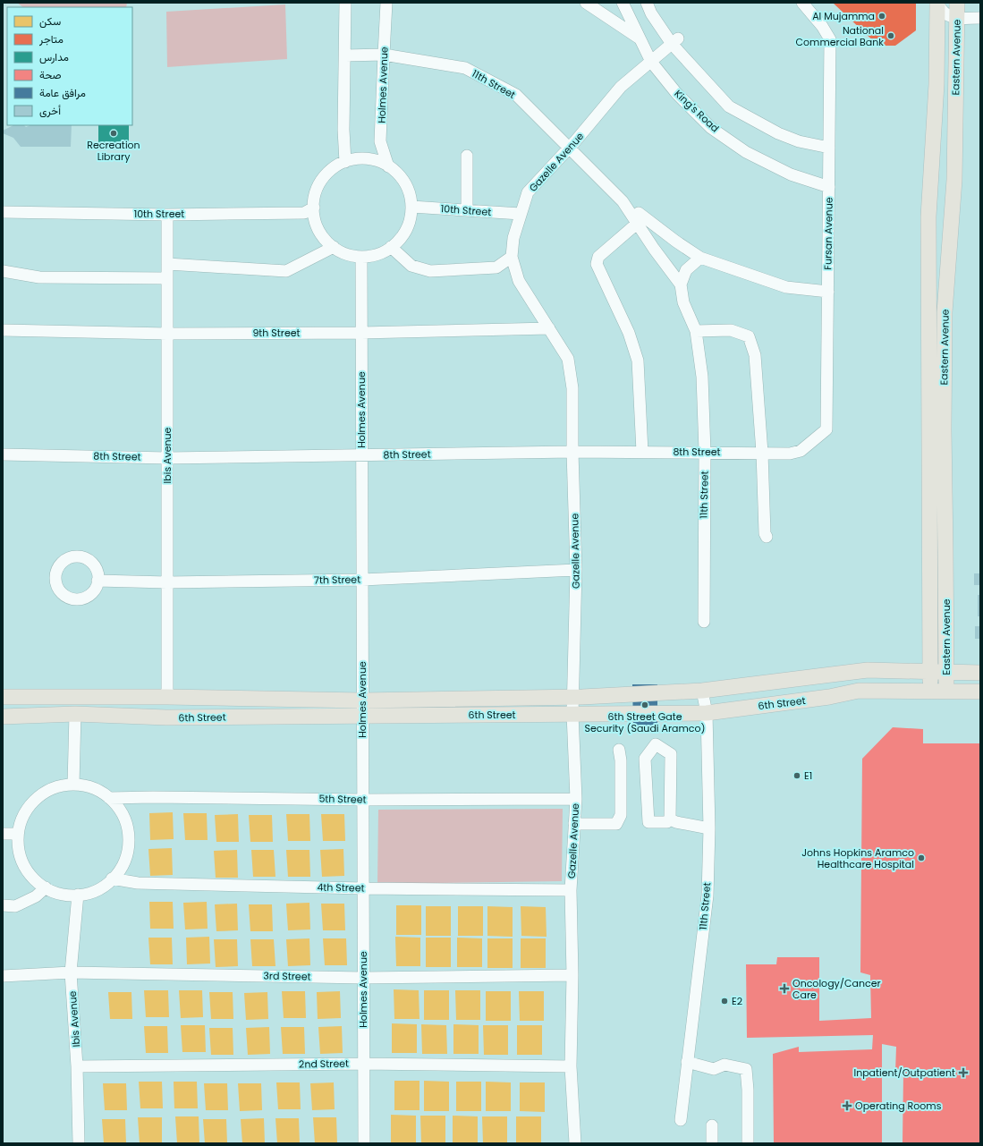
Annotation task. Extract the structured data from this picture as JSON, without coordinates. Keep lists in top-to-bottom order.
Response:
{
  "streets": {
    "main road": ["Eastern Avenue", "6th Street"],
    "street": [
      "11th Street",
      "Holmes Avenue",
      "King's Road",
      "Gazelle Avenue",
      "10th Street",
      "Fursan Avenue",
      "9th Street",
      "8th Street",
      "Ibis Avenue",
      "7th Street",
      "5th Street",
      "4th Street",
      "3rd Street",
      "2nd Street"
    ]
  },
  "crossings": [
    ["Eastern Avenue", "6th Street"],
    ["11th Street", "Holmes Avenue"],
    ["11th Street", "Gazelle Avenue"],
    ["11th Street", "Fursan Avenue"],
    ["11th Street", "8th Street"],
    ["11th Street", "6th Street"],
    ["Holmes Avenue", "10th Street"],
    ["Holmes Avenue", "9th Street"],
    ["Holmes Avenue", "8th Street"],
    ["Holmes Avenue", "7th Street"],
    ["Holmes Avenue", "6th Street"],
    ["Holmes Avenue", "5th Street"],
    ["Holmes Avenue", "4th Street"],
    ["Holmes Avenue", "3rd Street"],
    ["Holmes Avenue", "2nd Street"],
    ["King's Road", "Gazelle Avenue"],
    ["King's Road", "Fursan Avenue"],
    ["Gazelle Avenue", "10th Street"],
    ["Gazelle Avenue", "9th Street"],
    ["Gazelle Avenue", "8th Street"],
    ["Gazelle Avenue", "7th Street"],
    ["Gazelle Avenue", "6th Street"],
    ["Gazelle Avenue", "5th Street"],
    ["Gazelle Avenue", "4th Street"],
    ["Gazelle Avenue", "3rd Street"],
    ["Gazelle Avenue", "2nd Street"],
    ["10th Street", "Ibis Avenue"],
    ["Fursan Avenue", "8th Street"],
    ["9th Street", "Ibis Avenue"],
    ["8th Street", "Ibis Avenue"],
    ["Ibis Avenue", "7th Street"],
    ["Ibis Avenue", "6th Street"],
    ["Ibis Avenue", "5th Street"],
    ["Ibis Avenue", "4th Street"],
    ["Ibis Avenue", "3rd Street"],
    ["Ibis Avenue", "2nd Street"],
    ["5th Street", "4th Street"]
  ],
  "places": {
    "other": [
      "Al Mujamma",
      "National Commercial Bank",
      "Recreation Library",
      "6th Street Gate Security (Saudi Aramco)",
      "E1",
      "Johns Hopkins Aramco Healthcare Hospital",
      "E2"
    ],
    "health": ["Oncology/Cancer Care", "Inpatient/Outpatient", "Operating Rooms"]
  },
  "legend": [
    "سكن",
    "متاجر",
    "مدارس",
    "صحة",
    "مرافق عامة",
    "أخرى"
  ]
}
